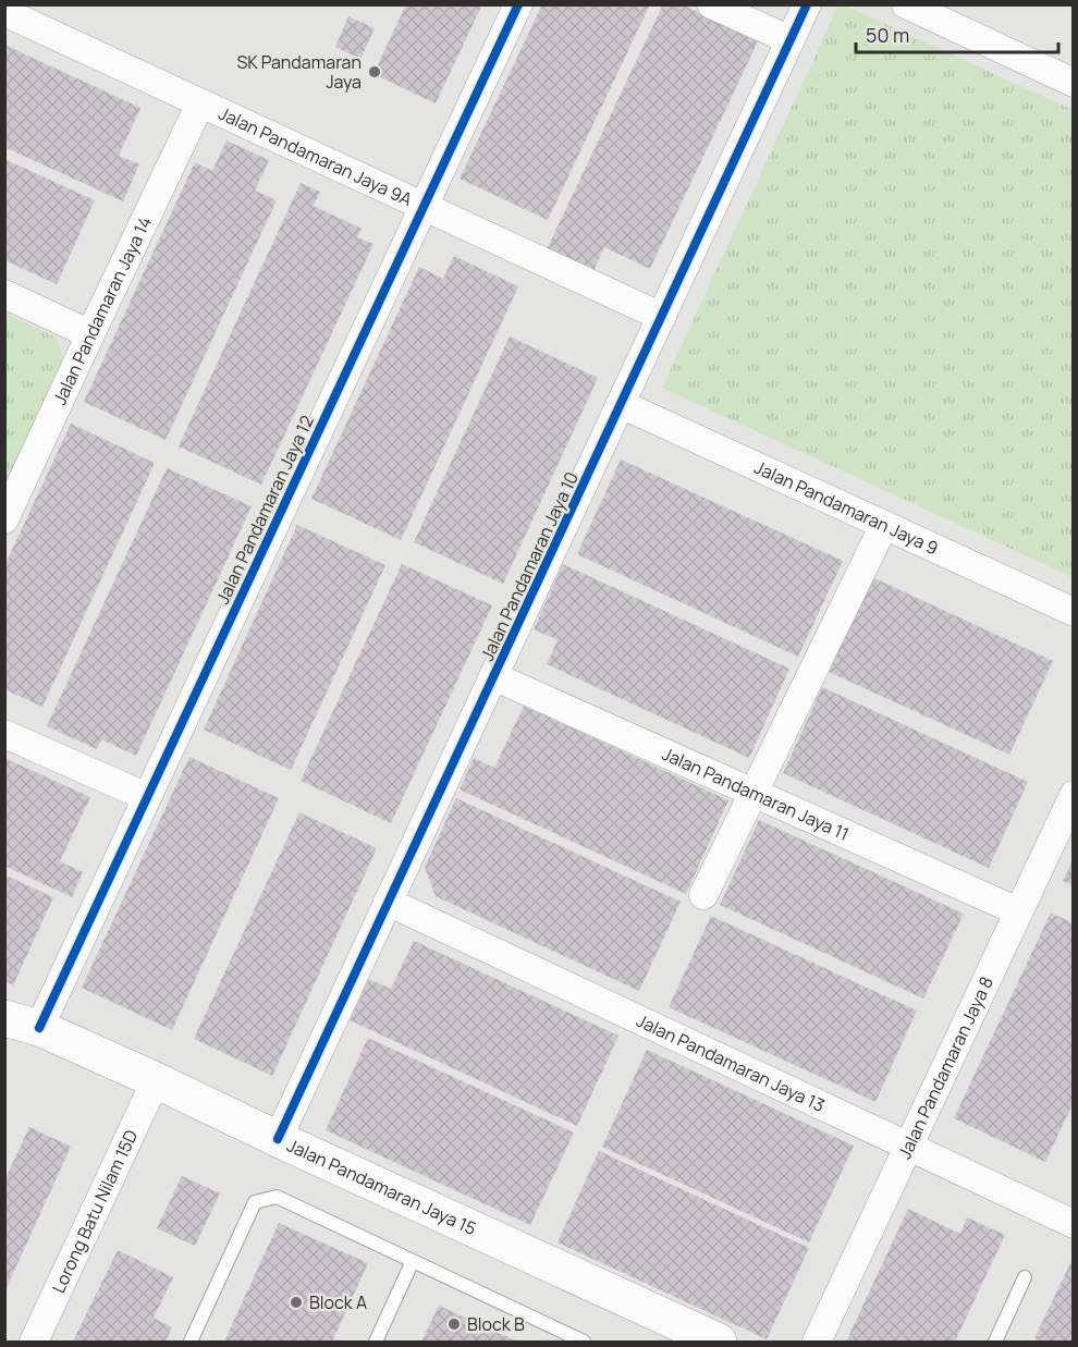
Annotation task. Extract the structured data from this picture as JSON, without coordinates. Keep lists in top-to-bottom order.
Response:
{
  "streets": {
    "main road": ["Jalan Pandamaran Jaya 15"],
    "street": [
      "Jalan Pandamaran Jaya 9A",
      "Jalan Pandamaran Jaya 14",
      "Jalan Pandamaran Jaya 9",
      "Jalan Pandamaran Jaya 12",
      "Jalan Pandamaran Jaya 10",
      "Jalan Pandamaran Jaya 11",
      "Jalan Pandamaran Jaya 13",
      "Jalan Pandamaran Jaya 8",
      "Lorong Batu Nilam 15D"
    ]
  },
  "crossings": [
    ["Jalan Pandamaran Jaya 9A", "Jalan Pandamaran Jaya 14"],
    ["Jalan Pandamaran Jaya 9A", "Jalan Pandamaran Jaya 12"],
    ["Jalan Pandamaran Jaya 9A", "Jalan Pandamaran Jaya 10"],
    ["Jalan Pandamaran Jaya 9", "Jalan Pandamaran Jaya 10"],
    ["Jalan Pandamaran Jaya 12", "Jalan Pandamaran Jaya 15"],
    ["Jalan Pandamaran Jaya 10", "Jalan Pandamaran Jaya 11"],
    ["Jalan Pandamaran Jaya 10", "Jalan Pandamaran Jaya 13"],
    ["Jalan Pandamaran Jaya 10", "Jalan Pandamaran Jaya 15"],
    ["Jalan Pandamaran Jaya 11", "Jalan Pandamaran Jaya 8"],
    ["Jalan Pandamaran Jaya 13", "Jalan Pandamaran Jaya 8"],
    ["Jalan Pandamaran Jaya 15", "Lorong Batu Nilam 15D"]
  ],
  "places": ["SK Pandamaran Jaya", "Block A", "Block B"],
  "scale_bar": "50 m"
}
